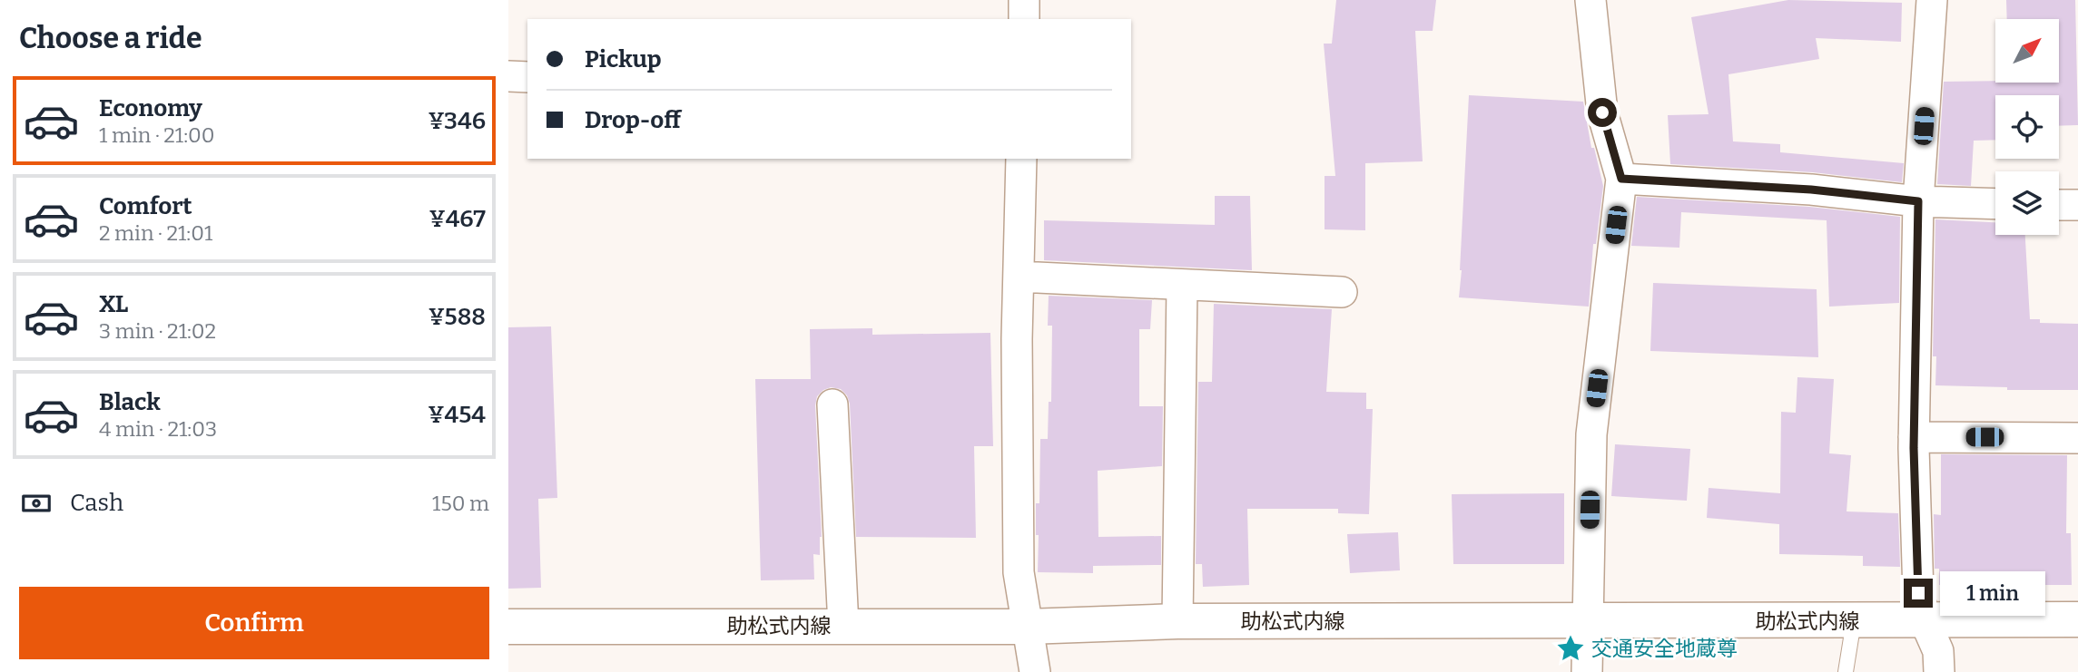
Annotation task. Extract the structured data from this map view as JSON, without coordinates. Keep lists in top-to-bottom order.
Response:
{
  "streets": {
    "street": ["助松式内線"]
  },
  "places": {
    "place": ["交通安全地蔵尊"]
  },
  "north": "top right",
  "page": {
    "heading": "Choose a ride",
    "banner": ["Pickup", "Drop-off"],
    "list": [
      {
        "name": "Economy",
        "note": "1 min · 21:00",
        "value": "¥346"
      },
      {
        "name": "Comfort",
        "note": "2 min · 21:01",
        "value": "¥467"
      },
      {
        "name": "XL",
        "note": "3 min · 21:02",
        "value": "¥588"
      },
      {
        "name": "Black",
        "note": "4 min · 21:03",
        "value": "¥454"
      }
    ],
    "pay": ["Cash", "150 m"],
    "bubble": "1 min",
    "buttons": "Confirm"
  }
}
